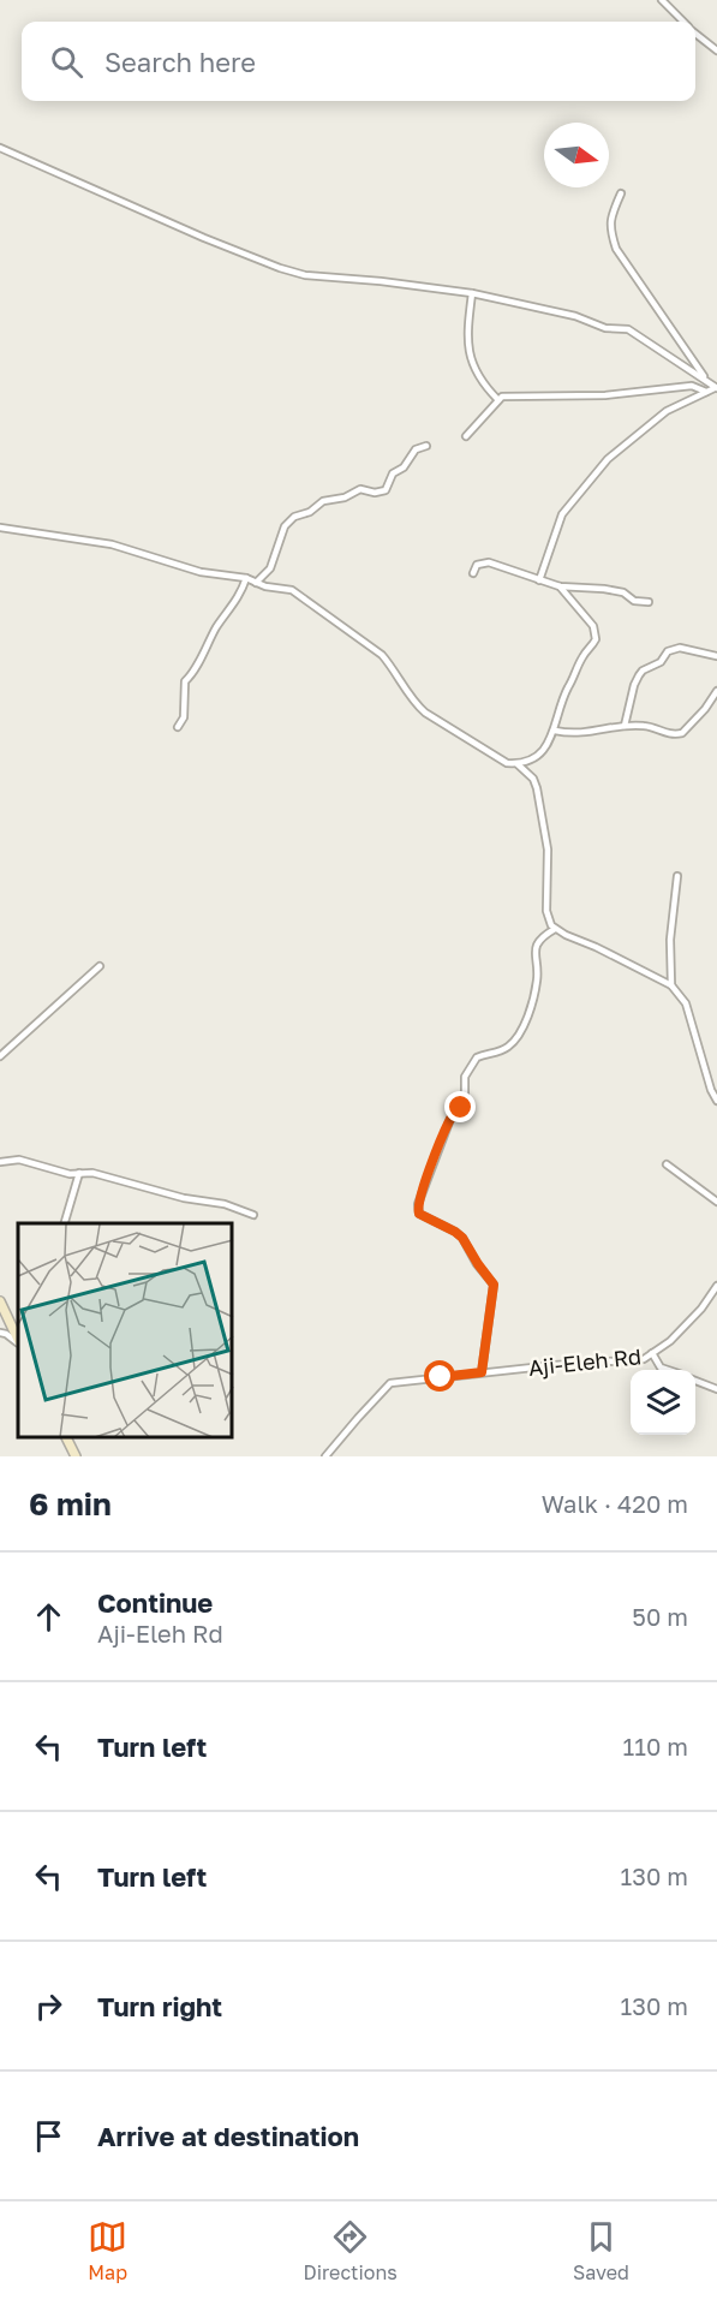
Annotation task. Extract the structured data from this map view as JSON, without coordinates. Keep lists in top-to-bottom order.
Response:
{
  "streets": {
    "street": ["Aji-Eleh Rd"]
  },
  "north": "right",
  "page": {
    "search": "Search here",
    "heading": ["6 min", "Walk · 420 m"],
    "list": [
      ["Continue", "Aji-Eleh Rd", "50 m"],
      ["Turn left", "110 m"],
      ["Turn left", "130 m"],
      ["Turn right", "130 m"],
      "Arrive at destination"
    ],
    "nav": ["Map", "Directions", "Saved"]
  }
}
